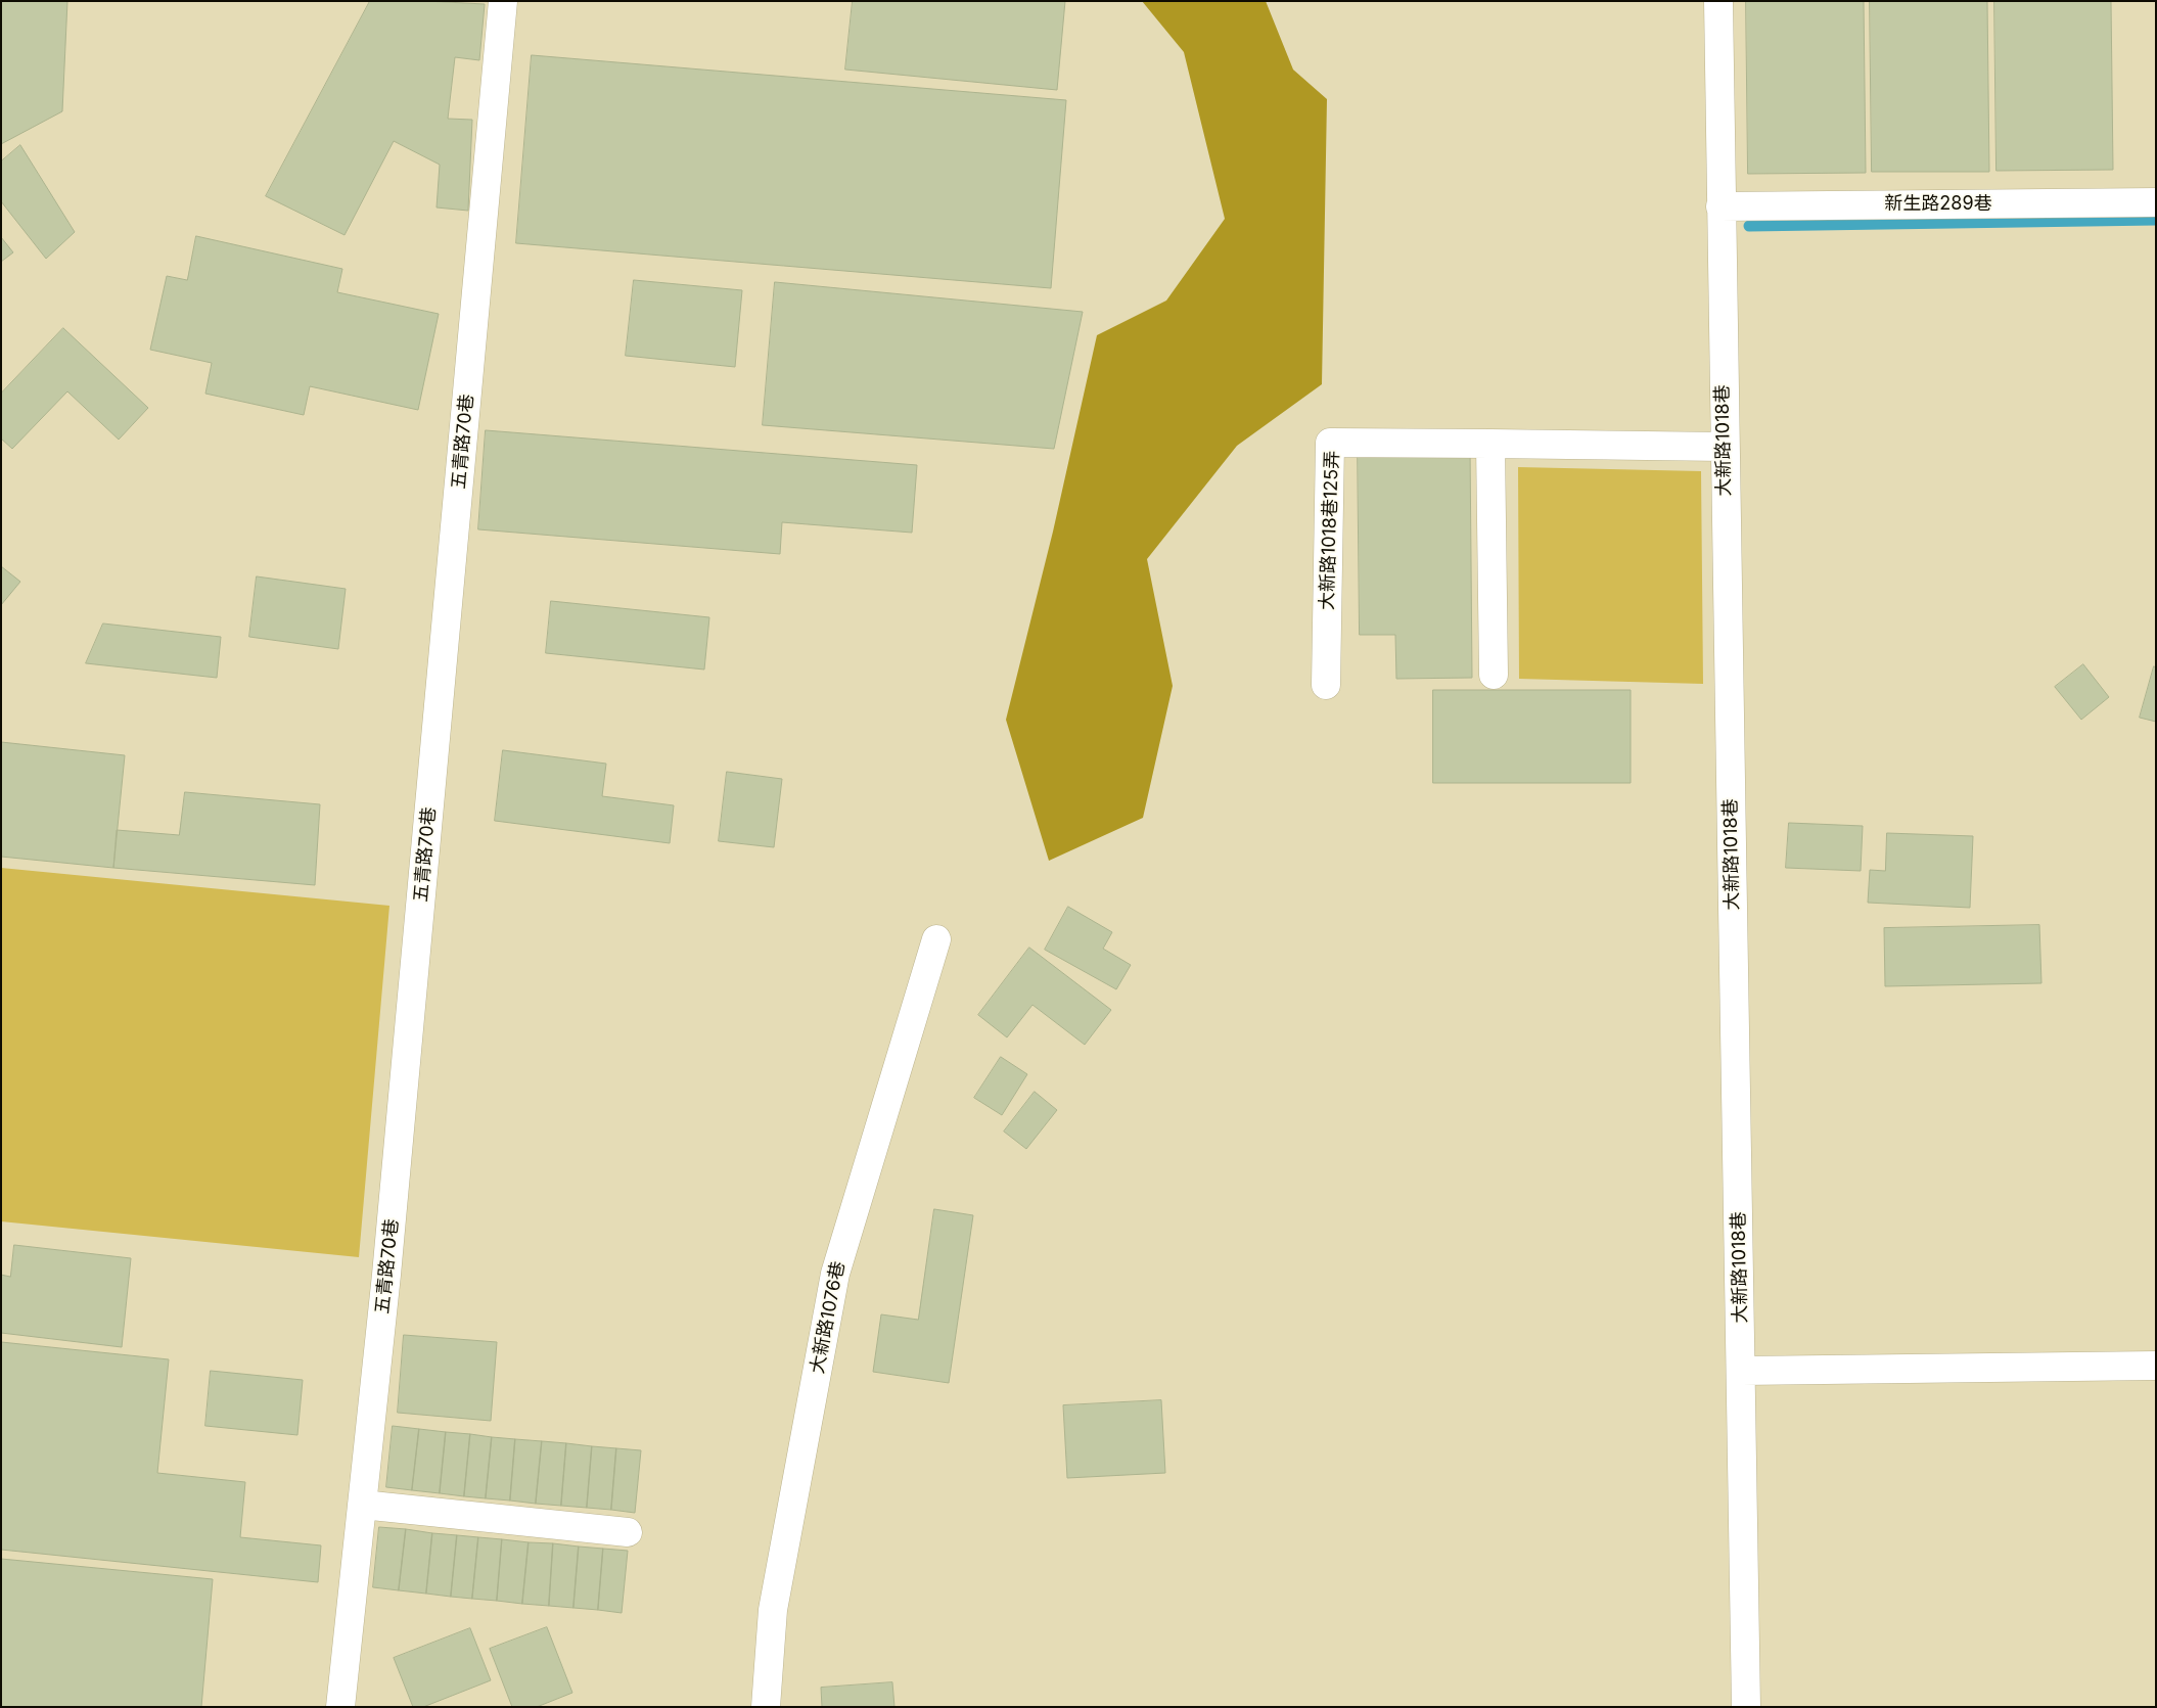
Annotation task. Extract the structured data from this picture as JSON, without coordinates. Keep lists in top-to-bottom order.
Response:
{
  "streets": {
    "street": [
      "新生路289巷",
      "大新路1018巷",
      "五青路70巷",
      "大新路1018巷125弄",
      "大新路1076巷"
    ]
  },
  "crossings": [
    ["新生路289巷", "大新路1018巷"],
    ["大新路1018巷", "大新路1018巷125弄"]
  ]
}
